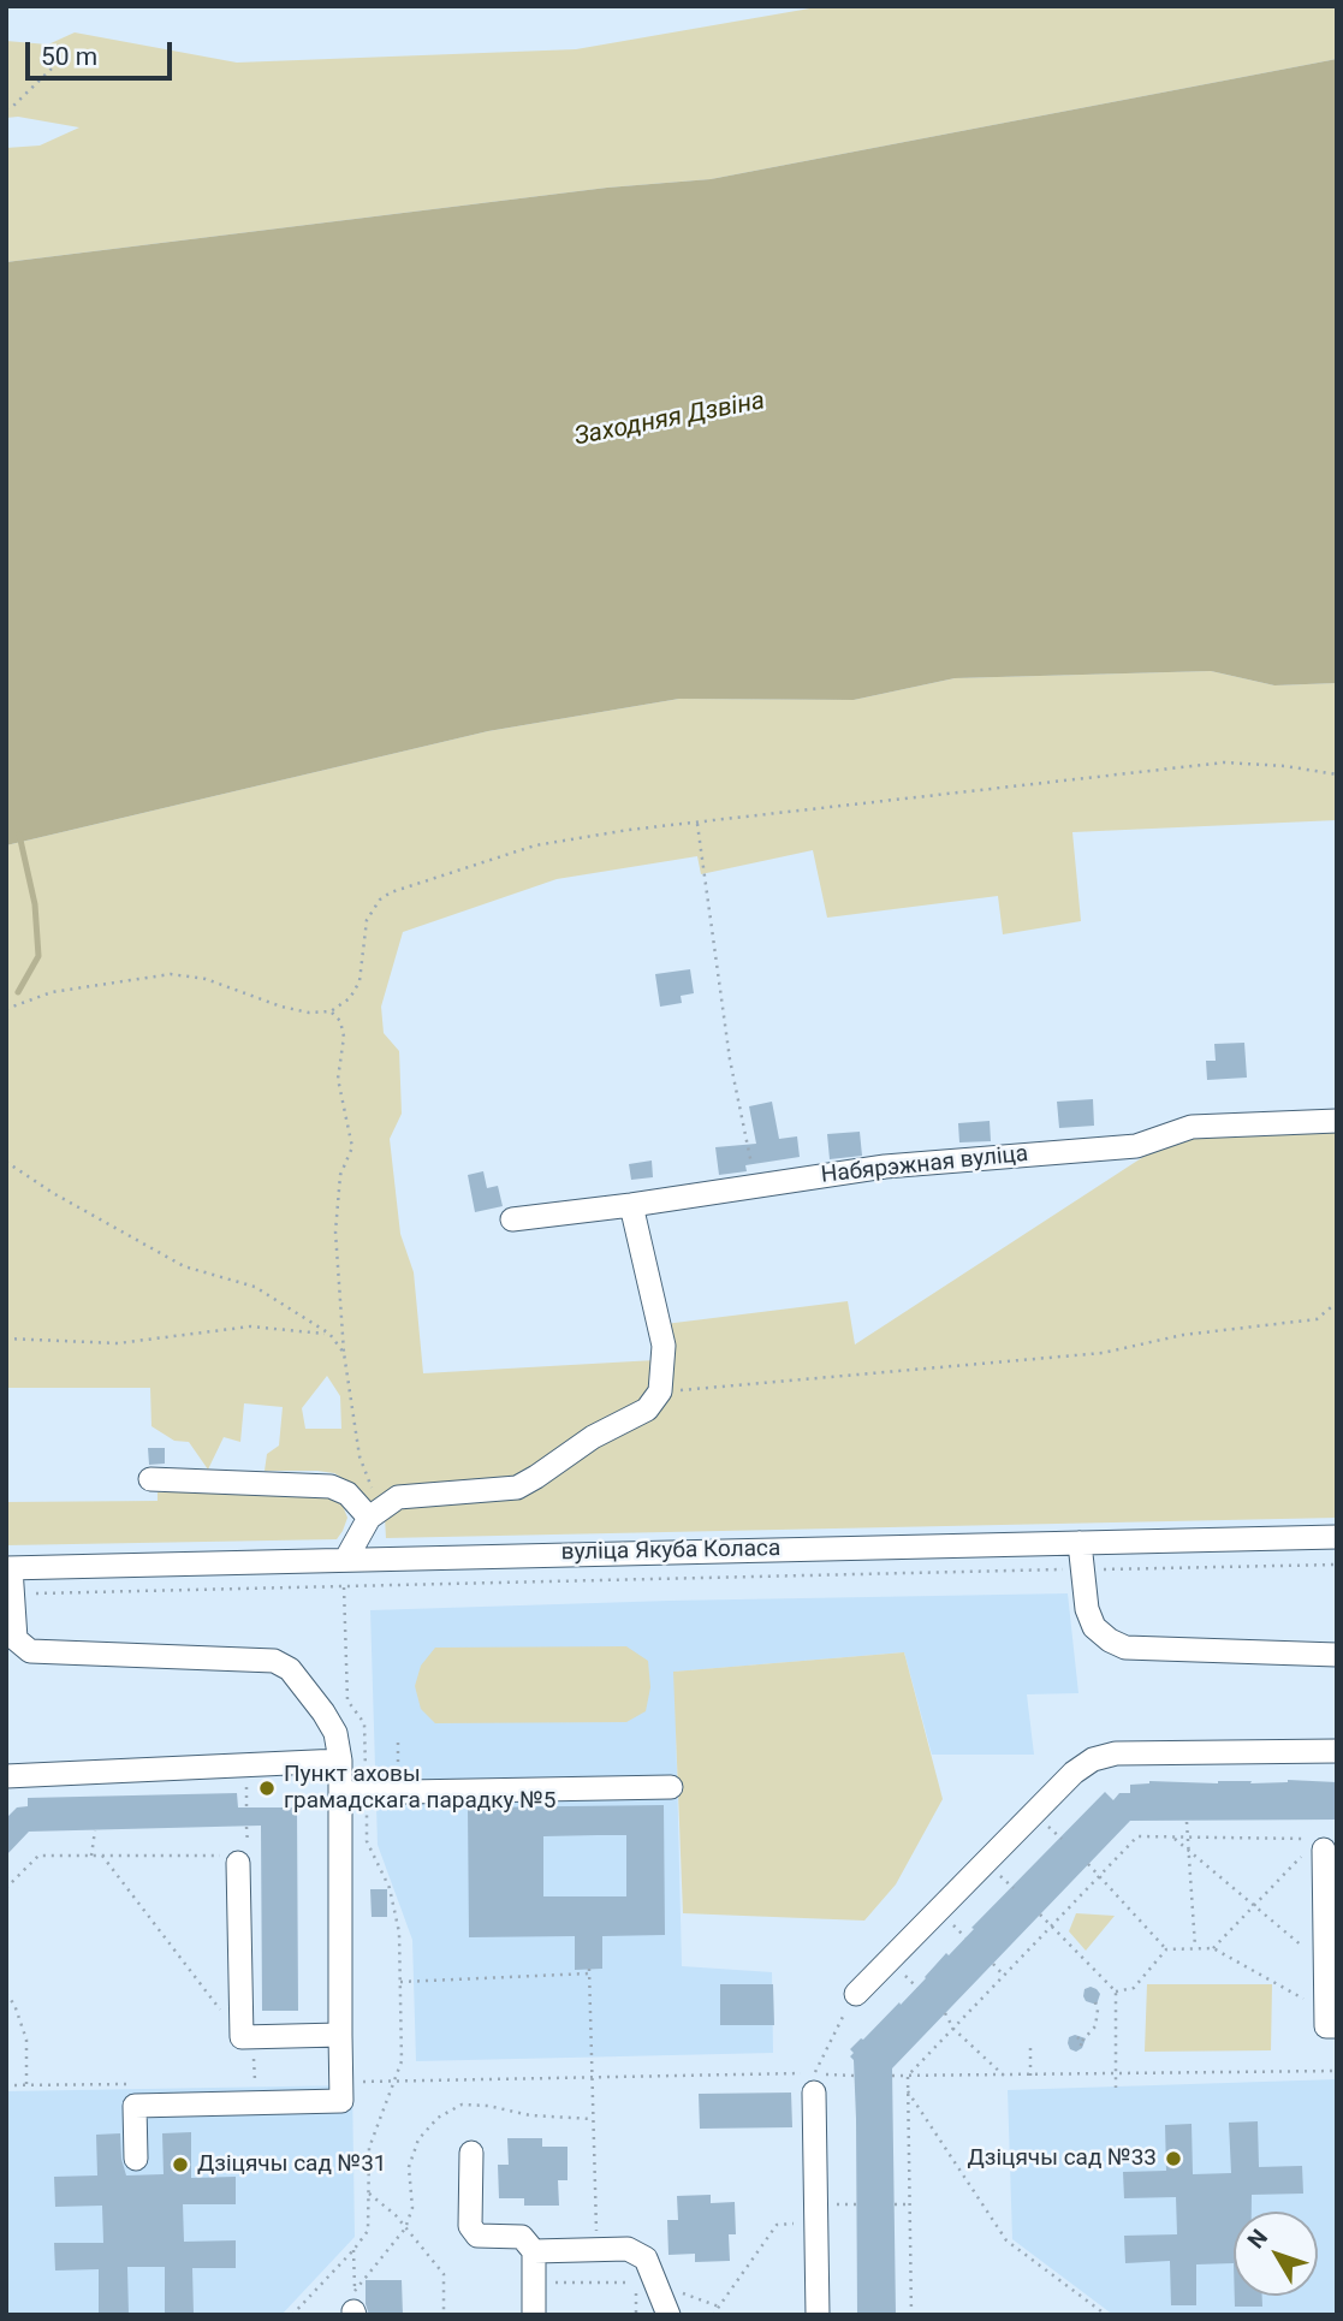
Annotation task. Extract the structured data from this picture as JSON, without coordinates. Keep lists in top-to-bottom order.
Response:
{
  "streets": {
    "street": ["Набярэжная вуліца", "вуліца Якуба Коласа"]
  },
  "water": ["Заходняя Дзвіна"],
  "places": ["Пункт аховы грамадскага парадку №5", "Дзіцячы сад №33", "Дзіцячы сад №31"],
  "scale_bar": "50 m",
  "north": "top left"
}
